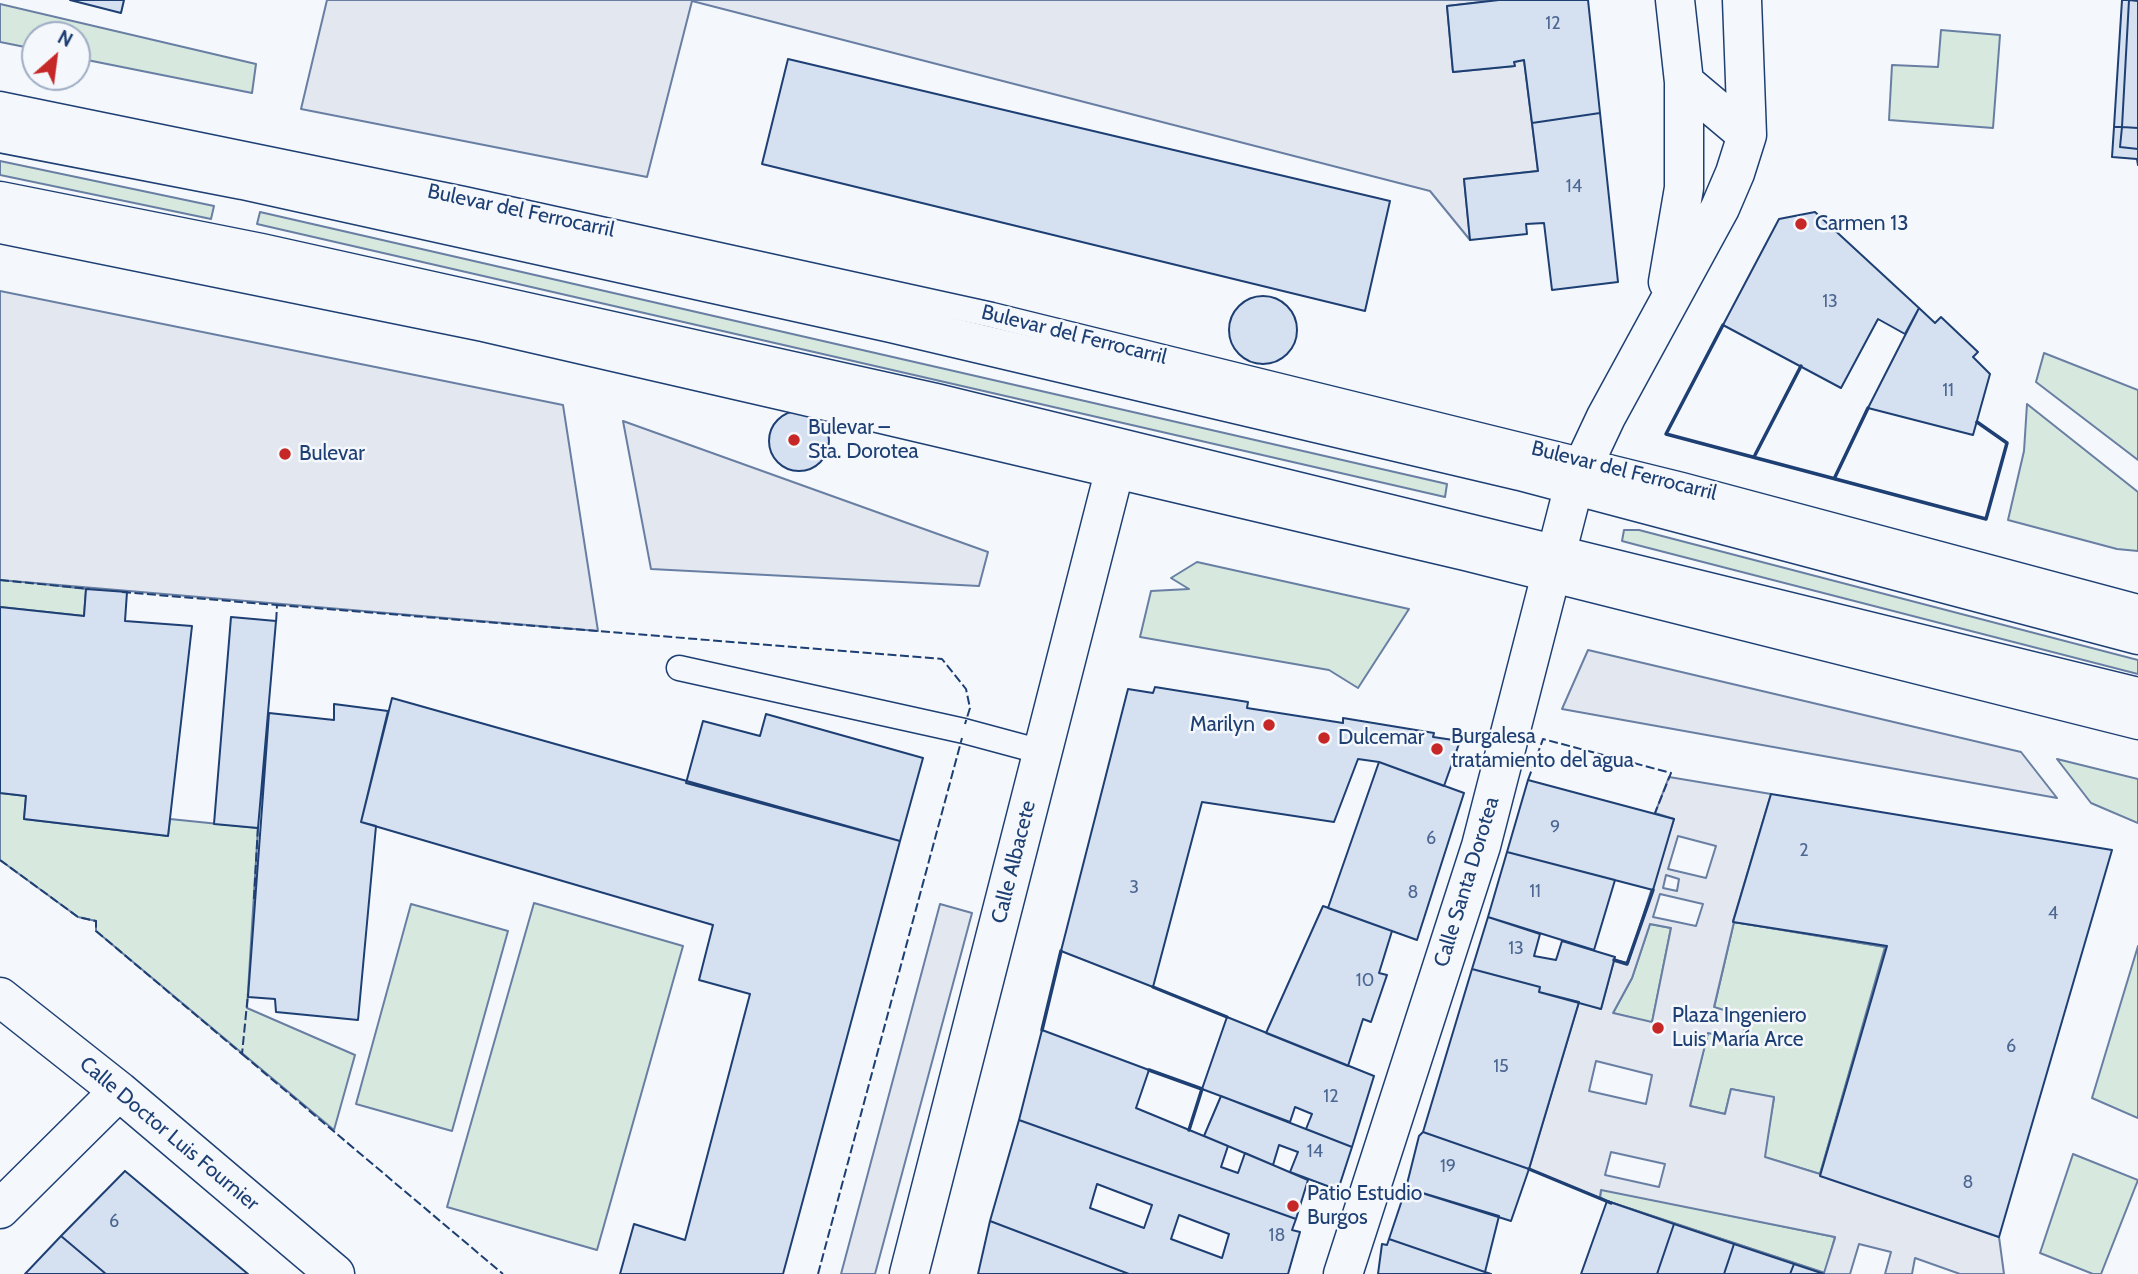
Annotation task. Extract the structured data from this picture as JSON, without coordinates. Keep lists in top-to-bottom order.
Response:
{
  "streets": {
    "main road": [
      "Bulevar del Ferrocarril",
      "Calle Albacete",
      "Calle Santa Dorotea",
      "Calle Doctor Luis Fournier"
    ]
  },
  "crossings": [
    ["Bulevar del Ferrocarril", "Calle Santa Dorotea"]
  ],
  "places": [
    "Carmen 13",
    "Bulevar – Sta. Dorotea",
    "Bulevar",
    "Marilyn",
    "Dulcemar",
    "Burgalesa tratamiento del agua",
    "Plaza Ingeniero Luis María Arce",
    "Patio Estudio Burgos"
  ],
  "house_numbers": [
    "12",
    "14",
    "13",
    "11",
    "9",
    "6",
    "2",
    "3",
    "11",
    "8",
    "4",
    "13",
    "10",
    "6",
    "15",
    "12",
    "14",
    "19",
    "8",
    "6",
    "18"
  ],
  "north": "top right"
}
